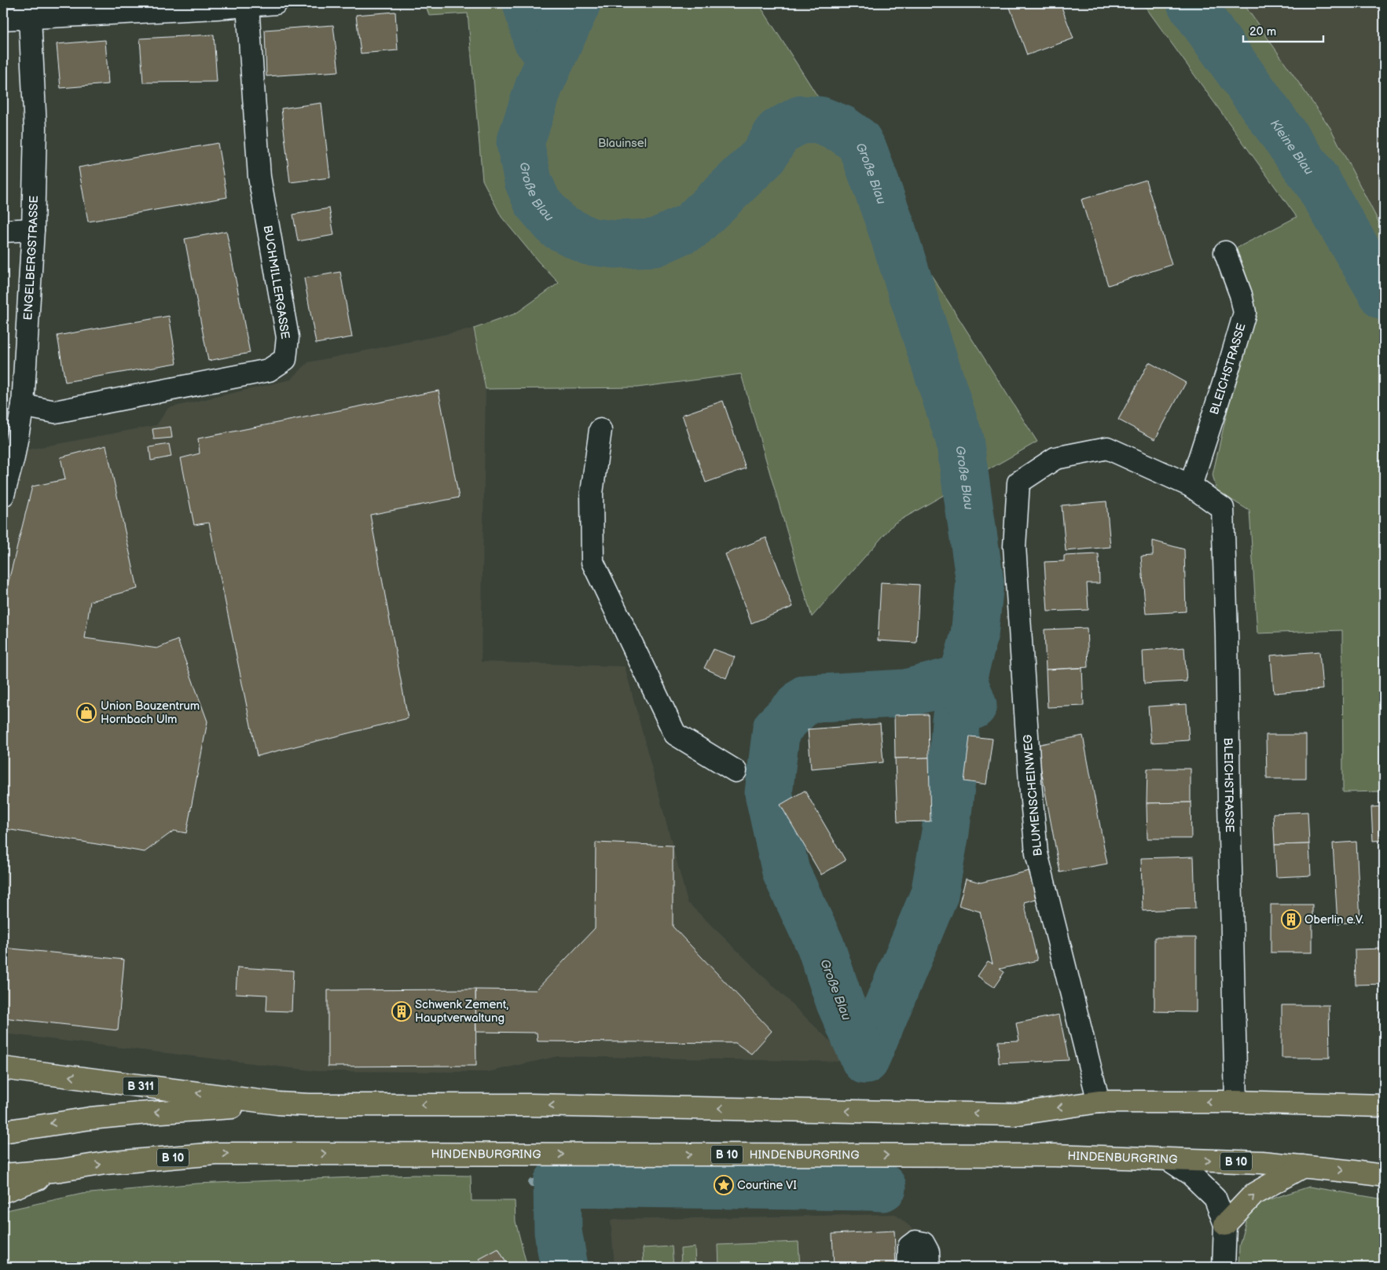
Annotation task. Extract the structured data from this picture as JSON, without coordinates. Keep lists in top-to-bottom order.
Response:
{
  "streets": {
    "highway": ["B 311", "HINDENBURGRING", "B 10"],
    "street": [
      "ENGELBERGSTRASSE",
      "BUCHMILLERGASSE",
      "BLEICHSTRASSE",
      "BLUMENSCHEINWEG"
    ]
  },
  "crossings": [
    ["ENGELBERGSTRASSE", "BUCHMILLERGASSE"],
    ["BLEICHSTRASSE", "BLUMENSCHEINWEG"],
    ["HINDENBURGRING", "B 10"]
  ],
  "water": ["Kleine Blau", "Große Blau"],
  "parks": ["Blauinsel"],
  "places": {
    "shop": ["Union Bauzentrum Hornbach Ulm"],
    "building": ["Oberlin e.V.", "Schwenk Zement, Hauptverwaltung"],
    "place": ["Courtine VI"]
  },
  "scale_bar": "20 m"
}
